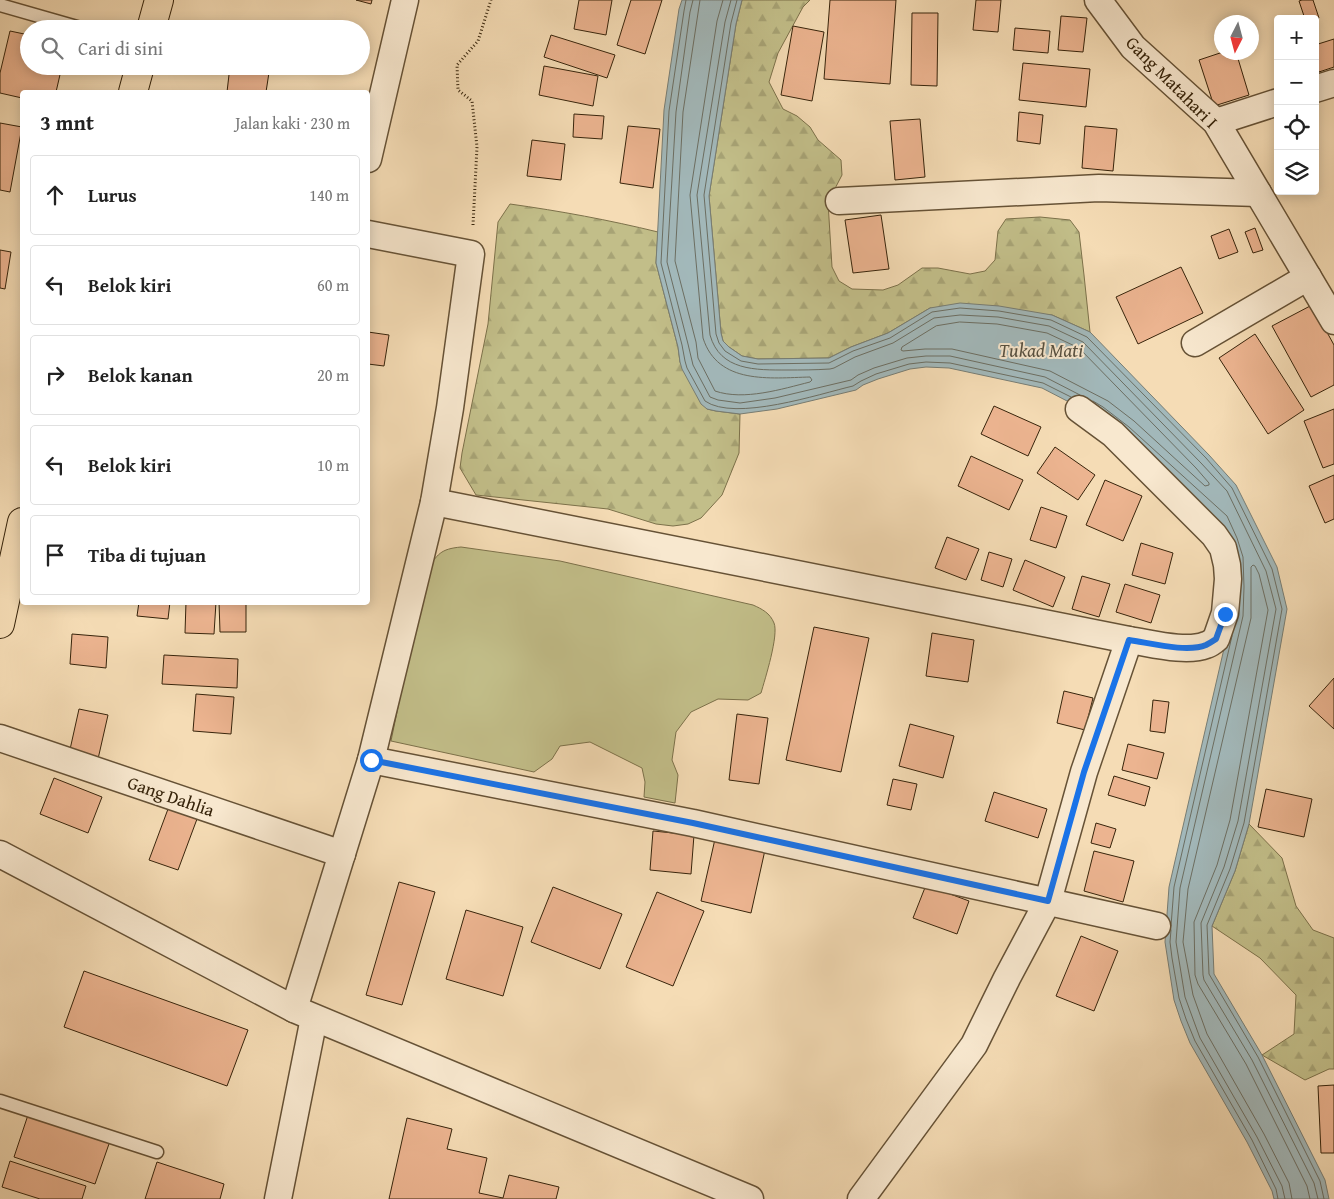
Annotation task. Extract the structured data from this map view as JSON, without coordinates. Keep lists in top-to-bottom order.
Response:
{
  "streets": {
    "street": ["Gang Matahari I", "Gang Dahlia"]
  },
  "water": ["Tukad Mati"],
  "north": "bottom",
  "page": {
    "map_buttons": ["+", "−"],
    "search": "Cari di sini",
    "heading": ["3 mnt", "Jalan kaki · 230 m"],
    "list": [
      ["Lurus", "140 m"],
      ["Belok kiri", "60 m"],
      ["Belok kanan", "20 m"],
      ["Belok kiri", "10 m"],
      "Tiba di tujuan"
    ]
  }
}
